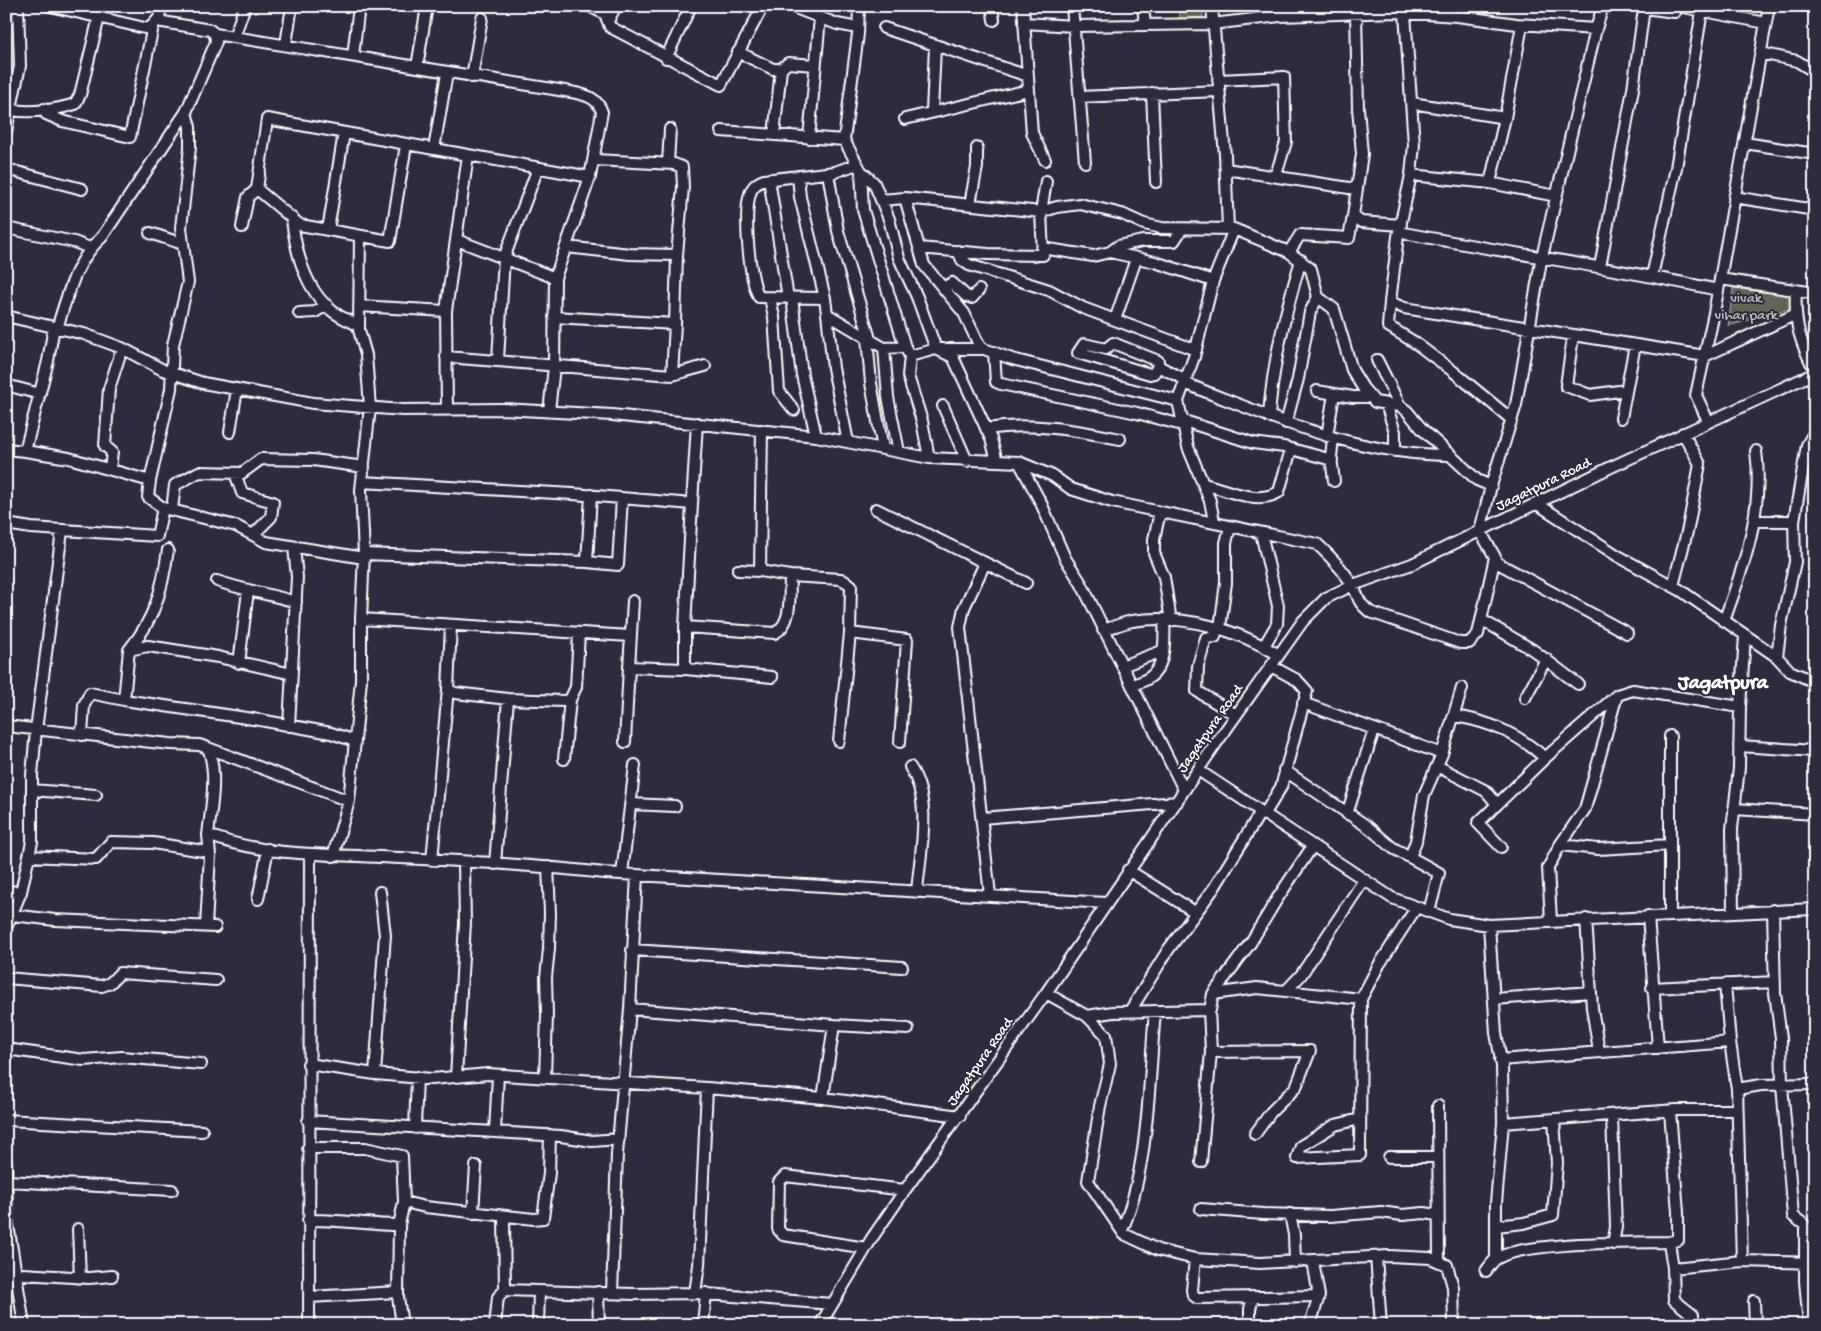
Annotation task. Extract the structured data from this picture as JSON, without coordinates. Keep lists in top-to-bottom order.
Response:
{
  "streets": {
    "street": ["Jagatpura Road"]
  },
  "districts": ["Jagatpura"],
  "parks": ["vivak vihar park"]
}
